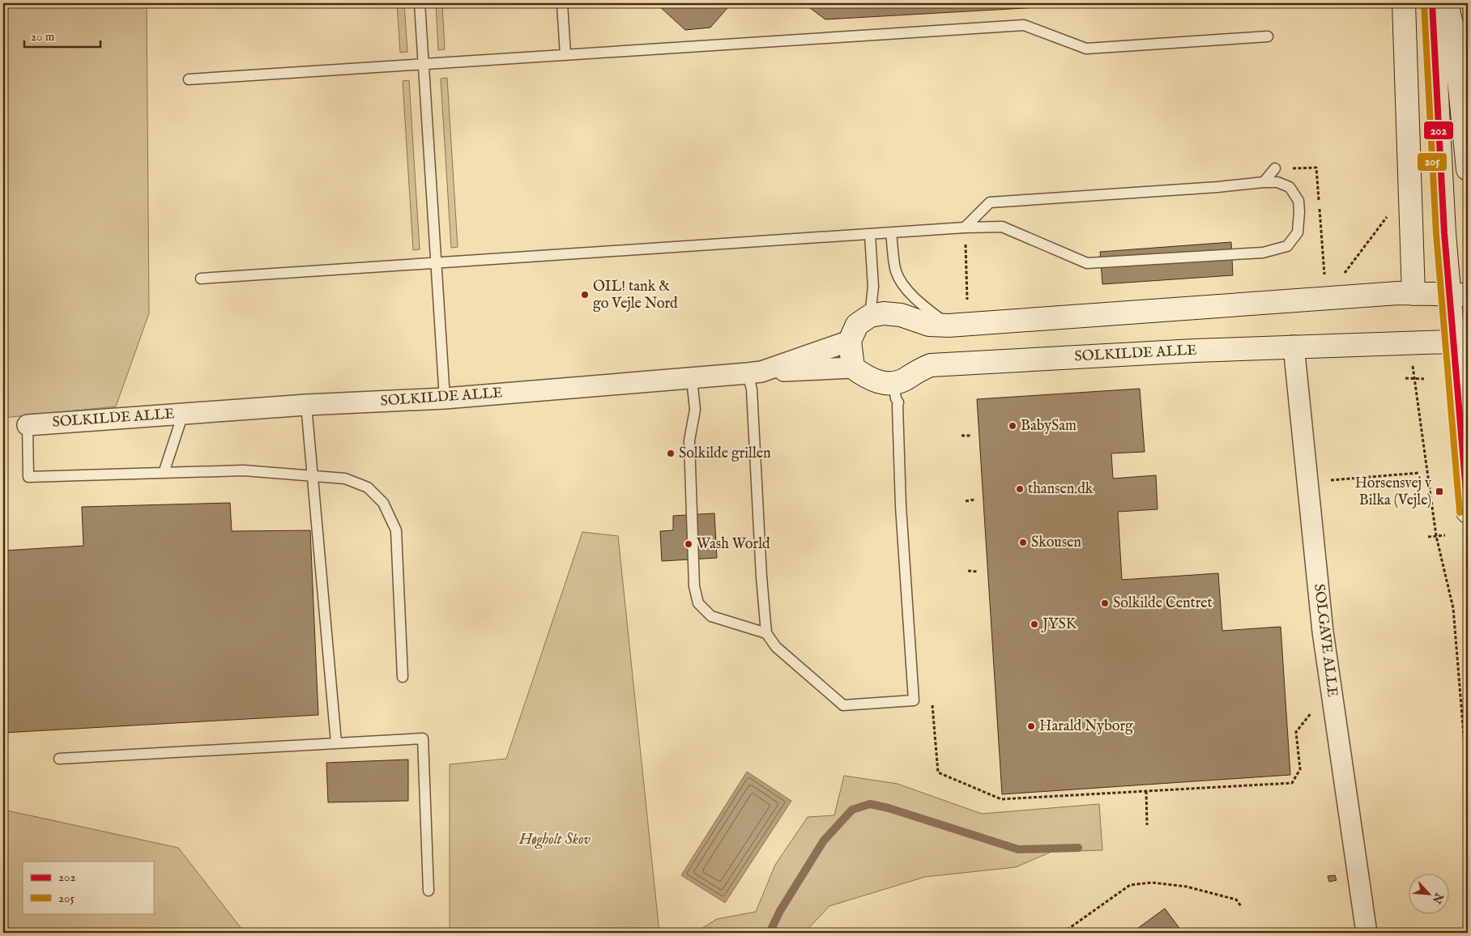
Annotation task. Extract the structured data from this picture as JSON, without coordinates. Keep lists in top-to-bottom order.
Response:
{
  "streets": {
    "street": ["SOLKILDE ALLE", "SOLGAVE ALLE"]
  },
  "crossings": [
    ["SOLKILDE ALLE", "SOLGAVE ALLE"]
  ],
  "parks": ["Høgholt Skov"],
  "places": {
    "other": [
      "OIL! tank & go Vejle Nord",
      "BabySam",
      "Solkilde grillen",
      "thansen.dk",
      "Skousen",
      "Wash World",
      "Solkilde Centret",
      "JYSK",
      "Harald Nyborg"
    ],
    "transit": ["Horsensvej v Bilka (Vejle)"]
  },
  "lines": ["transit line 202", "transit line 205"],
  "legend": ["202", "205"],
  "scale_bar": "20 m",
  "north": "bottom right"
}
